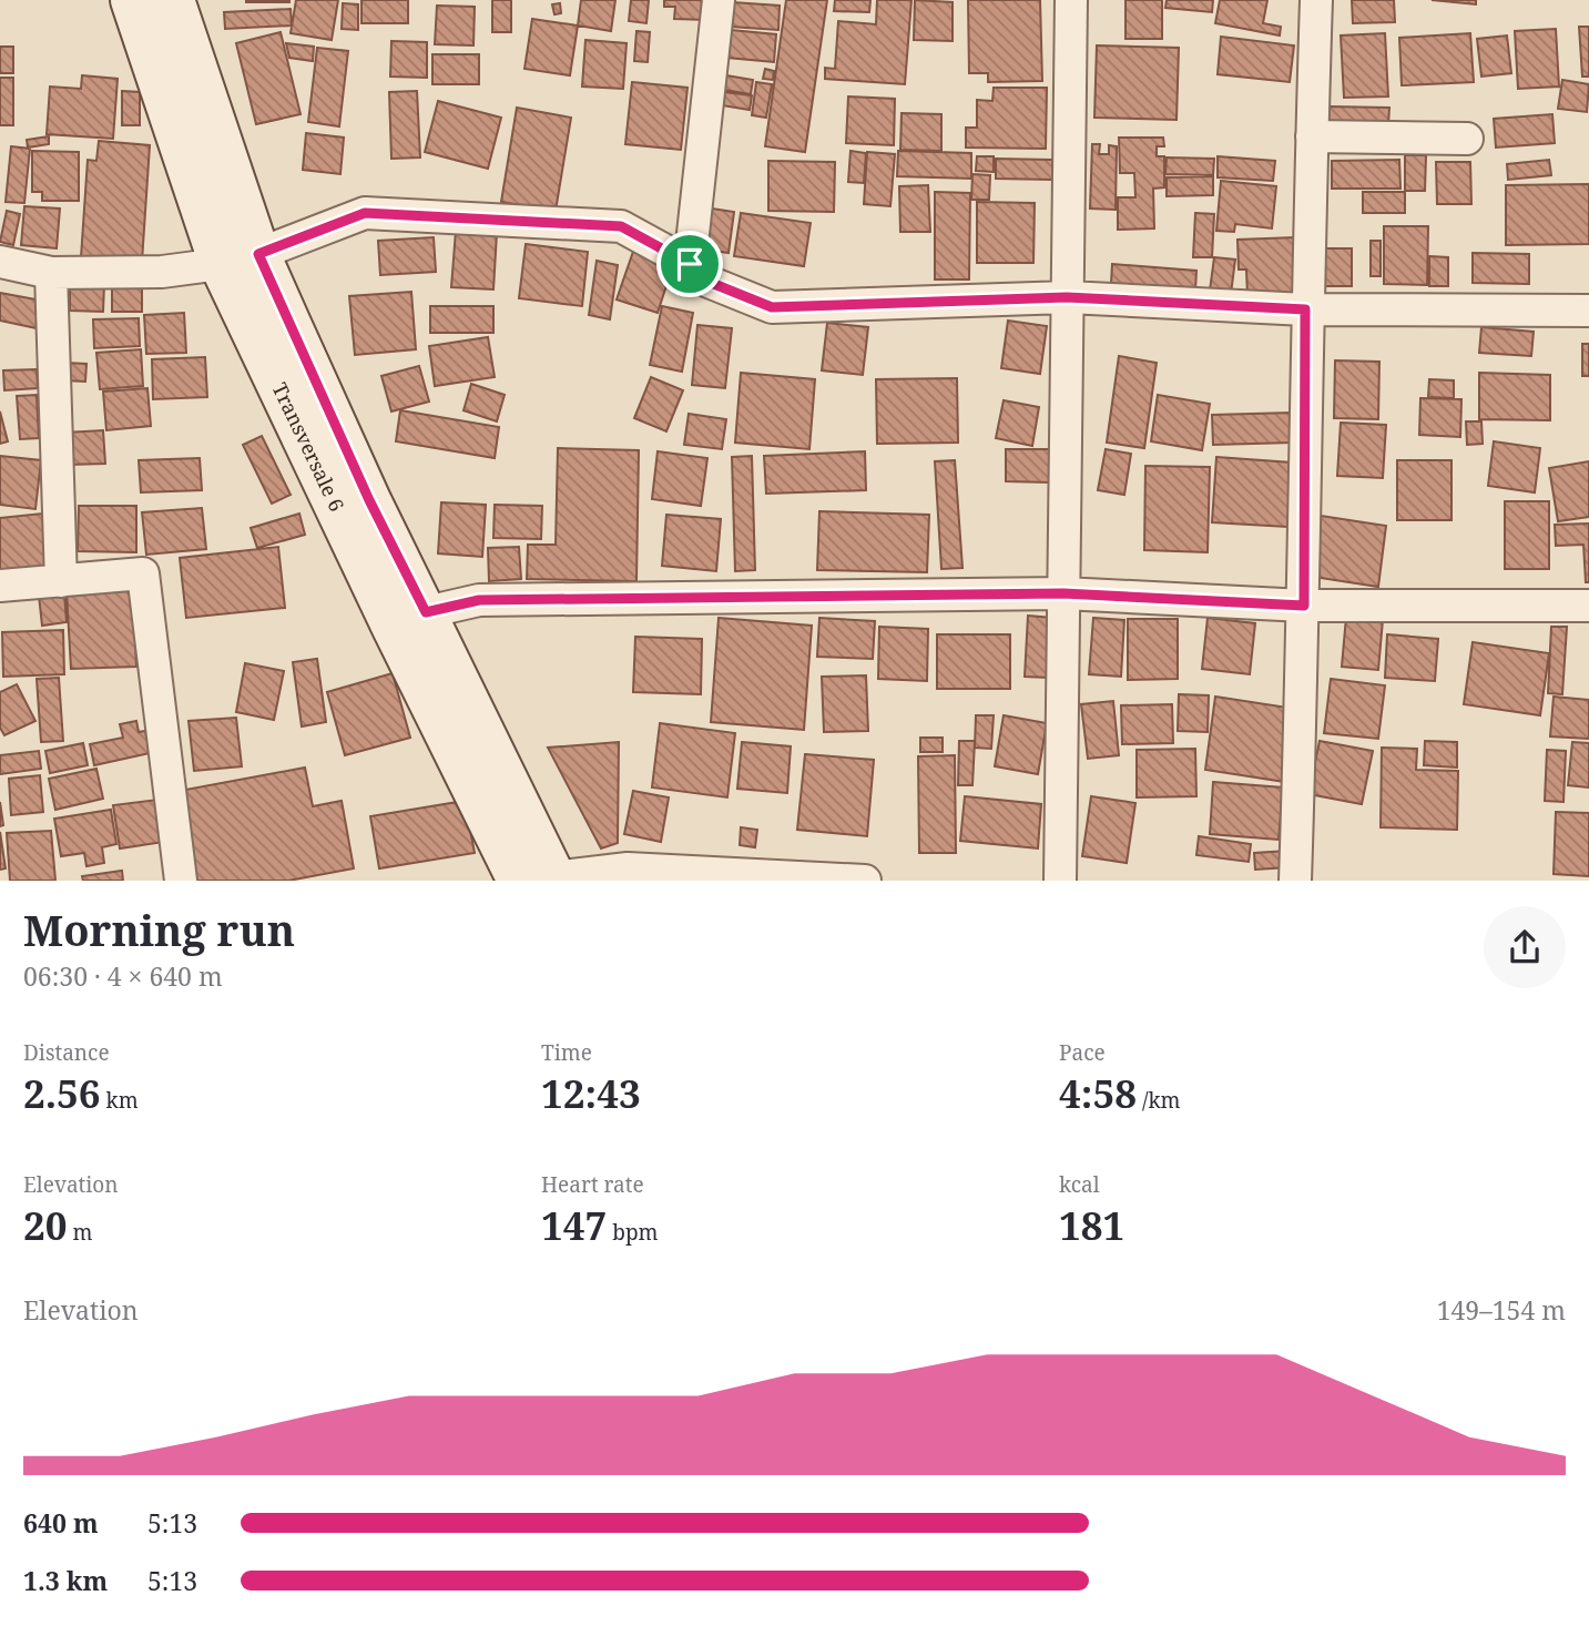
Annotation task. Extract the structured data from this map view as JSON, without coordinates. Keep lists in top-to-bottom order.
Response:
{
  "streets": {
    "main road": ["Transversale 6"]
  },
  "page": {
    "heading": ["Morning run", "06:30 · 4 × 640 m"],
    "stats": [
      ["Distance", "2.56 km"],
      ["Time", "12:43"],
      ["Pace", "4:58 /km"],
      ["Elevation", "20 m"],
      ["Heart rate", "147 bpm"],
      ["kcal", "181"]
    ],
    "chart": ["Elevation", "149–154 m"],
    "list": [
      {
        "name": "640 m",
        "note": "5:13"
      },
      {
        "name": "1.3 km",
        "note": "5:13"
      }
    ]
  }
}
